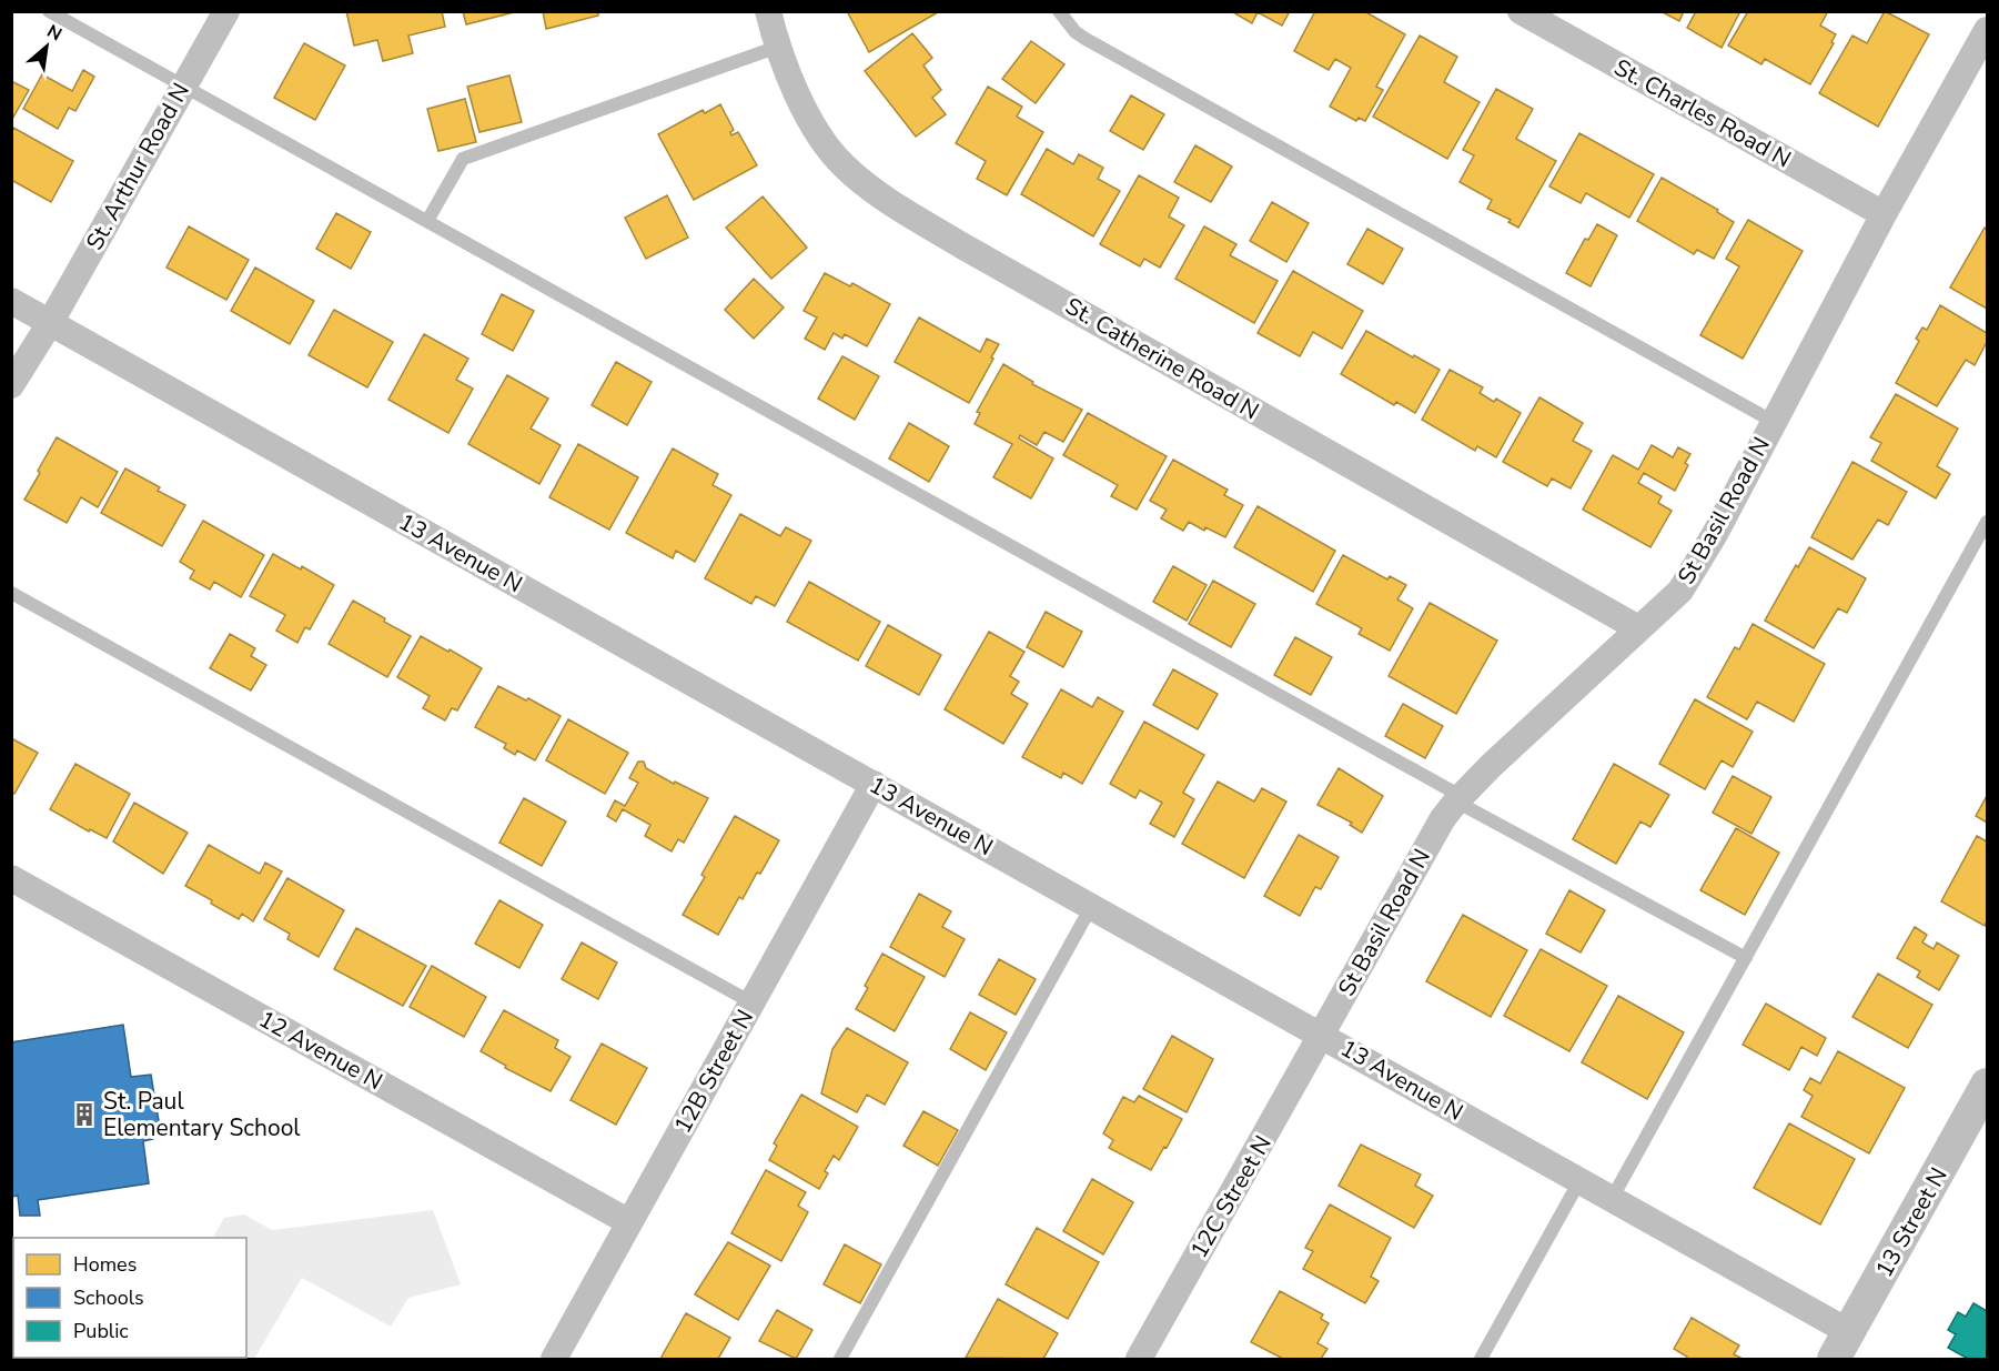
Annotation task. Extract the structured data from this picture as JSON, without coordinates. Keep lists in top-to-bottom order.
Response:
{
  "streets": {
    "street": [
      "St. Charles Road N",
      "St. Arthur Road N",
      "St. Catherine Road N",
      "St Basil Road N",
      "13 Avenue N",
      "12 Avenue N",
      "12B Street N",
      "12C Street N",
      "13 Street N"
    ]
  },
  "crossings": [
    ["St. Charles Road N", "St Basil Road N"],
    ["St. Arthur Road N", "13 Avenue N"],
    ["St. Catherine Road N", "St Basil Road N"],
    ["St Basil Road N", "13 Avenue N"],
    ["St Basil Road N", "12C Street N"],
    ["13 Avenue N", "12B Street N"],
    ["13 Avenue N", "12C Street N"],
    ["13 Avenue N", "13 Street N"],
    ["12 Avenue N", "12B Street N"]
  ],
  "places": {
    "building": ["St. Paul Elementary School"]
  },
  "legend": ["Homes", "Schools", "Public"],
  "north": "top right"
}
